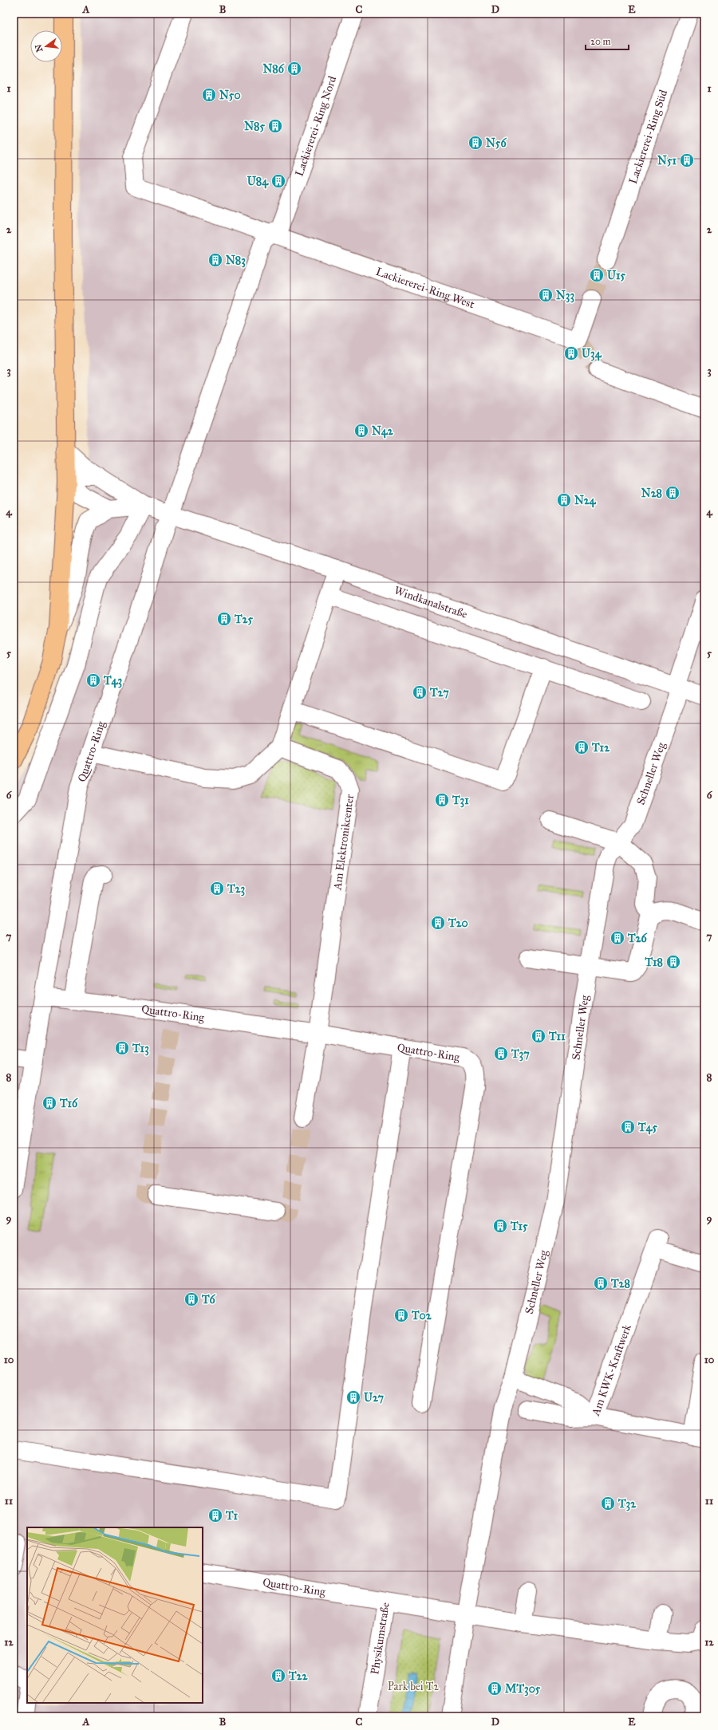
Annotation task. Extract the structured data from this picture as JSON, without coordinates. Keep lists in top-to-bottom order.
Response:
{
  "streets": {
    "lane": [
      "Lackiererei-Ring Nord",
      "Lackiererei-Ring Süd",
      "Lackiererei-Ring West",
      "Windkanalstraße",
      "Quattro-Ring",
      "Schneller Weg",
      "Am Elektronikcenter",
      "Am KWK-Kraftwerk",
      "Physikumstraße"
    ]
  },
  "crossings": [
    ["Lackiererei-Ring Nord", "Lackiererei-Ring West"],
    ["Lackiererei-Ring Nord", "Windkanalstraße"],
    ["Lackiererei-Ring Nord", "Quattro-Ring"],
    ["Windkanalstraße", "Quattro-Ring"],
    ["Windkanalstraße", "Schneller Weg"],
    ["Quattro-Ring", "Am Elektronikcenter"],
    ["Quattro-Ring", "Physikumstraße"],
    ["Schneller Weg", "Am KWK-Kraftwerk"],
    ["Schneller Weg", "Physikumstraße"]
  ],
  "parks": ["Park bei T2"],
  "places": {
    "building": [
      "N86",
      "N50",
      "N85",
      "N56",
      "N51",
      "U84",
      "N83",
      "U15",
      "N33",
      "U34",
      "N42",
      "N28",
      "N24",
      "T25",
      "T43",
      "T27",
      "T12",
      "T31",
      "T23",
      "T20",
      "T26",
      "T18",
      "T11",
      "T13",
      "T37",
      "T16",
      "T45",
      "T15",
      "T28",
      "T6",
      "T02",
      "U27",
      "T32",
      "T1",
      "T22",
      "MT305"
    ]
  },
  "scale_bar": "20 m",
  "north": "left",
  "grid": {
    "columns": [
      "A",
      "B",
      "C",
      "D",
      "E"
    ],
    "rows": [
      "1",
      "2",
      "3",
      "4",
      "5",
      "6",
      "7",
      "8",
      "9",
      "10",
      "11",
      "12"
    ]
  }
}
